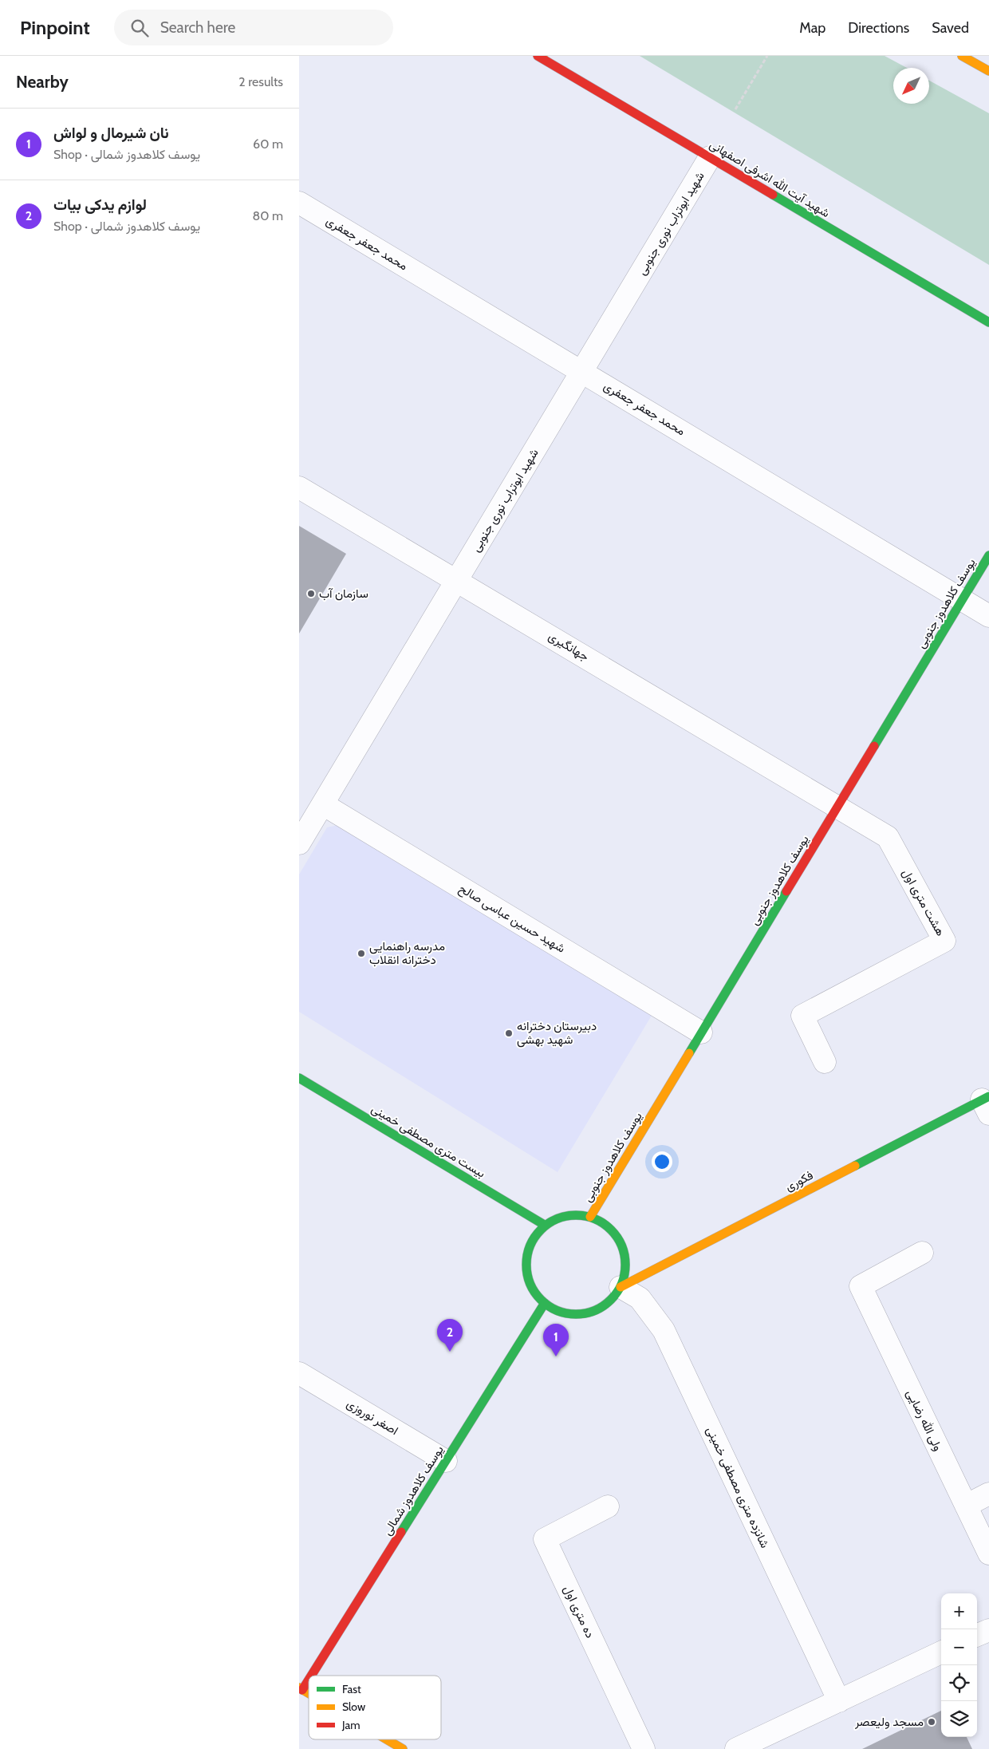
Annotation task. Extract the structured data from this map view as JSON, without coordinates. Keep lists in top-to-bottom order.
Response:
{
  "streets": {
    "main road": [
      "شهید آیت الله اشرفی اصفهانی",
      "یوسف کلاهدوز جنوبی",
      "بیست متری مصطفی خمینی",
      "فکوری",
      "یوسف کلاهدوز شمالی"
    ],
    "street": [
      "شهید ابوتراب نوری جنوبی",
      "محمد جعفر جعفری",
      "جهانگیری",
      "هشت متری اول",
      "شهید حسین عباسی صالح",
      "اصغر نوروزی",
      "ولی الله رضایی",
      "شانزده متری مصطفی خمینی",
      "ده متری اول"
    ]
  },
  "crossings": [
    ["شهید آیت الله اشرفی اصفهانی", "شهید ابوتراب نوری جنوبی"],
    ["شهید ابوتراب نوری جنوبی", "محمد جعفر جعفری"],
    ["شهید ابوتراب نوری جنوبی", "جهانگیری"],
    ["شهید ابوتراب نوری جنوبی", "شهید حسین عباسی صالح"],
    ["محمد جعفر جعفری", "یوسف کلاهدوز جنوبی"],
    ["یوسف کلاهدوز جنوبی", "جهانگیری"],
    ["یوسف کلاهدوز جنوبی", "هشت متری اول"],
    ["یوسف کلاهدوز جنوبی", "شهید حسین عباسی صالح"],
    ["یوسف کلاهدوز جنوبی", "بیست متری مصطفی خمینی"],
    ["یوسف کلاهدوز جنوبی", "فکوری"],
    ["یوسف کلاهدوز جنوبی", "شانزده متری مصطفی خمینی"],
    ["یوسف کلاهدوز جنوبی", "یوسف کلاهدوز شمالی"],
    ["جهانگیری", "هشت متری اول"],
    ["بیست متری مصطفی خمینی", "فکوری"],
    ["بیست متری مصطفی خمینی", "شانزده متری مصطفی خمینی"],
    ["بیست متری مصطفی خمینی", "یوسف کلاهدوز شمالی"],
    ["فکوری", "شانزده متری مصطفی خمینی"],
    ["فکوری", "یوسف کلاهدوز شمالی"],
    ["اصغر نوروزی", "یوسف کلاهدوز شمالی"],
    ["شانزده متری مصطفی خمینی", "یوسف کلاهدوز شمالی"]
  ],
  "places": [
    "سازمان آب",
    "مدرسه راهنمایی دخترانه انقلاب",
    "دبیرستان دخترانه شهید بهشی",
    "مسجد ولیعصر"
  ],
  "legend": ["Fast", "Slow", "Jam"],
  "north": "bottom left",
  "page": {
    "header": "Pinpoint",
    "search": "Search here",
    "nav": ["Map", "Directions", "Saved"],
    "heading": ["Nearby", "2 results"],
    "list": [
      {
        "mark": "1",
        "name": "نان شیرمال و لواش",
        "note": "Shop · یوسف کلاهدوز شمالی",
        "value": "60 m"
      },
      {
        "mark": "2",
        "name": "لوازم یدکی بیات",
        "note": "Shop · یوسف کلاهدوز شمالی",
        "value": "80 m"
      }
    ],
    "pins": ["2", "1"],
    "map_buttons": ["+", "−"]
  }
}
